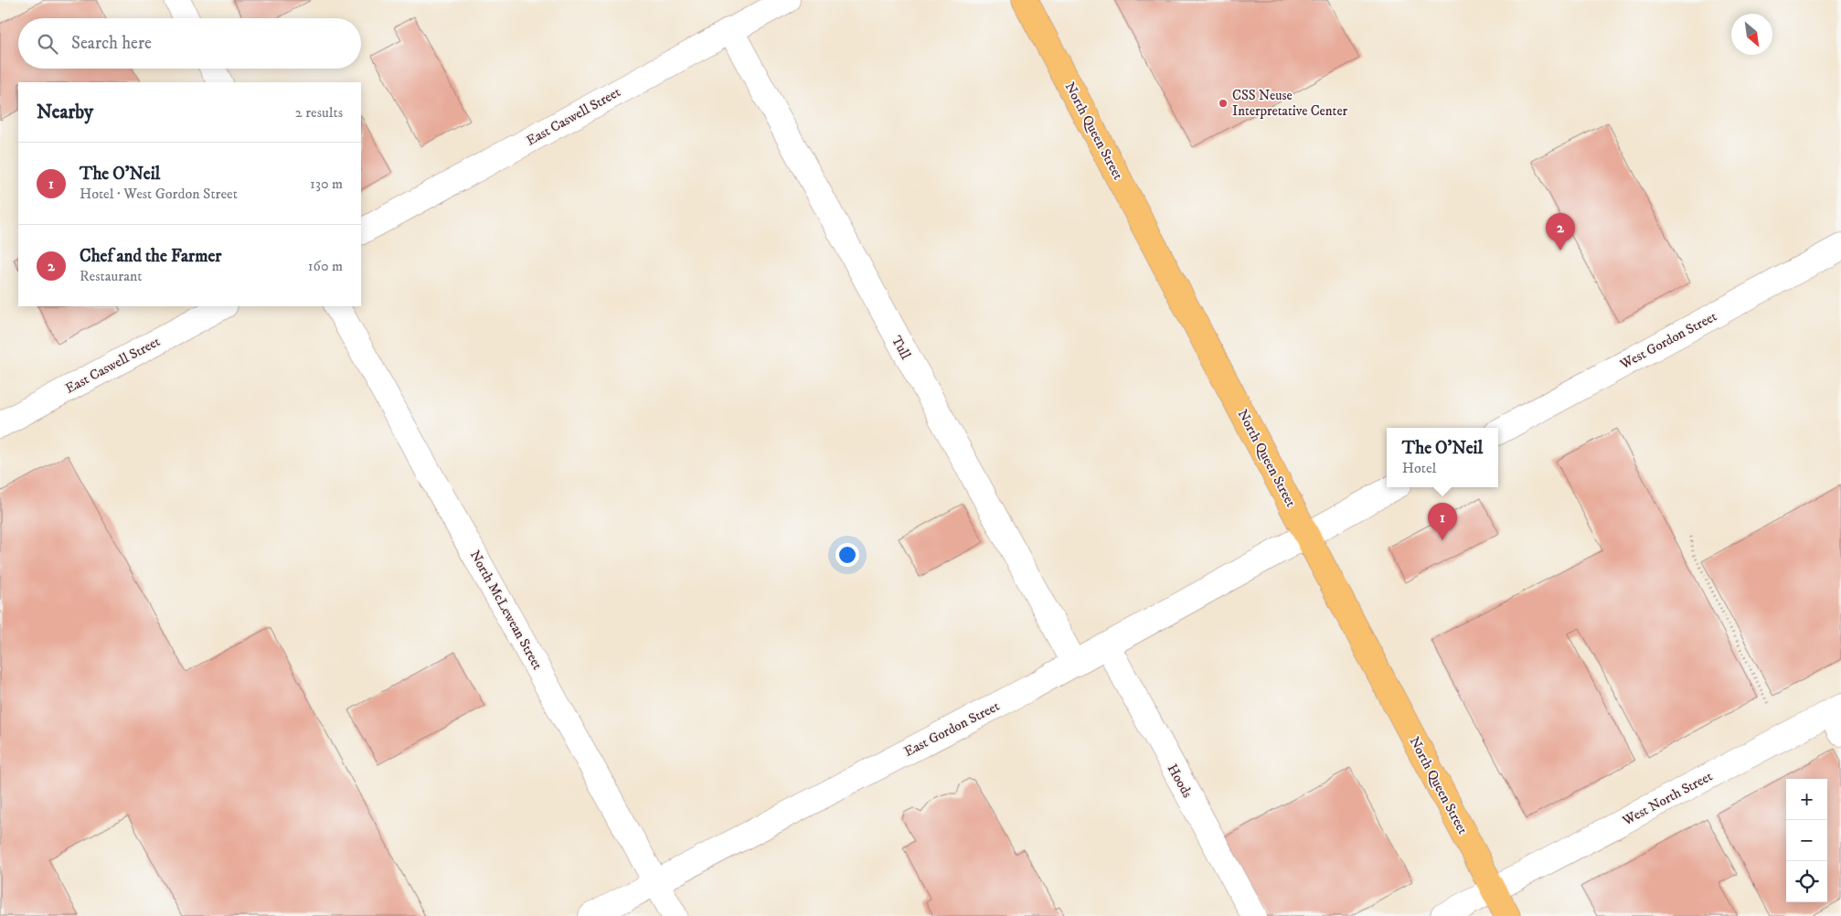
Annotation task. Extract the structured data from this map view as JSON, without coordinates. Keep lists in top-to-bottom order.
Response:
{
  "streets": {
    "main road": ["North Queen Street"],
    "street": [
      "East Caswell Street",
      "West Gordon Street",
      "Tull",
      "North McLewean Street",
      "East Gordon Street",
      "Hoods",
      "West North Street"
    ]
  },
  "crossings": [
    ["East Caswell Street", "Tull"],
    ["North Queen Street", "East Gordon Street"],
    ["North Queen Street", "West North Street"],
    ["Tull", "East Gordon Street"],
    ["North McLewean Street", "East Gordon Street"],
    ["East Gordon Street", "Hoods"]
  ],
  "places": ["CSS Neuse Interpretative Center"],
  "north": "bottom right",
  "page": {
    "search": "Search here",
    "heading": ["Nearby", "2 results"],
    "list": [
      {
        "mark": "1",
        "name": "The O'Neil",
        "note": "Hotel · West Gordon Street",
        "value": "130 m"
      },
      {
        "mark": "2",
        "name": "Chef and the Farmer",
        "note": "Restaurant",
        "value": "160 m"
      }
    ],
    "pins": ["2", "1"],
    "popup": ["The O'Neil", "Hotel"],
    "map_buttons": ["+", "−"]
  }
}
